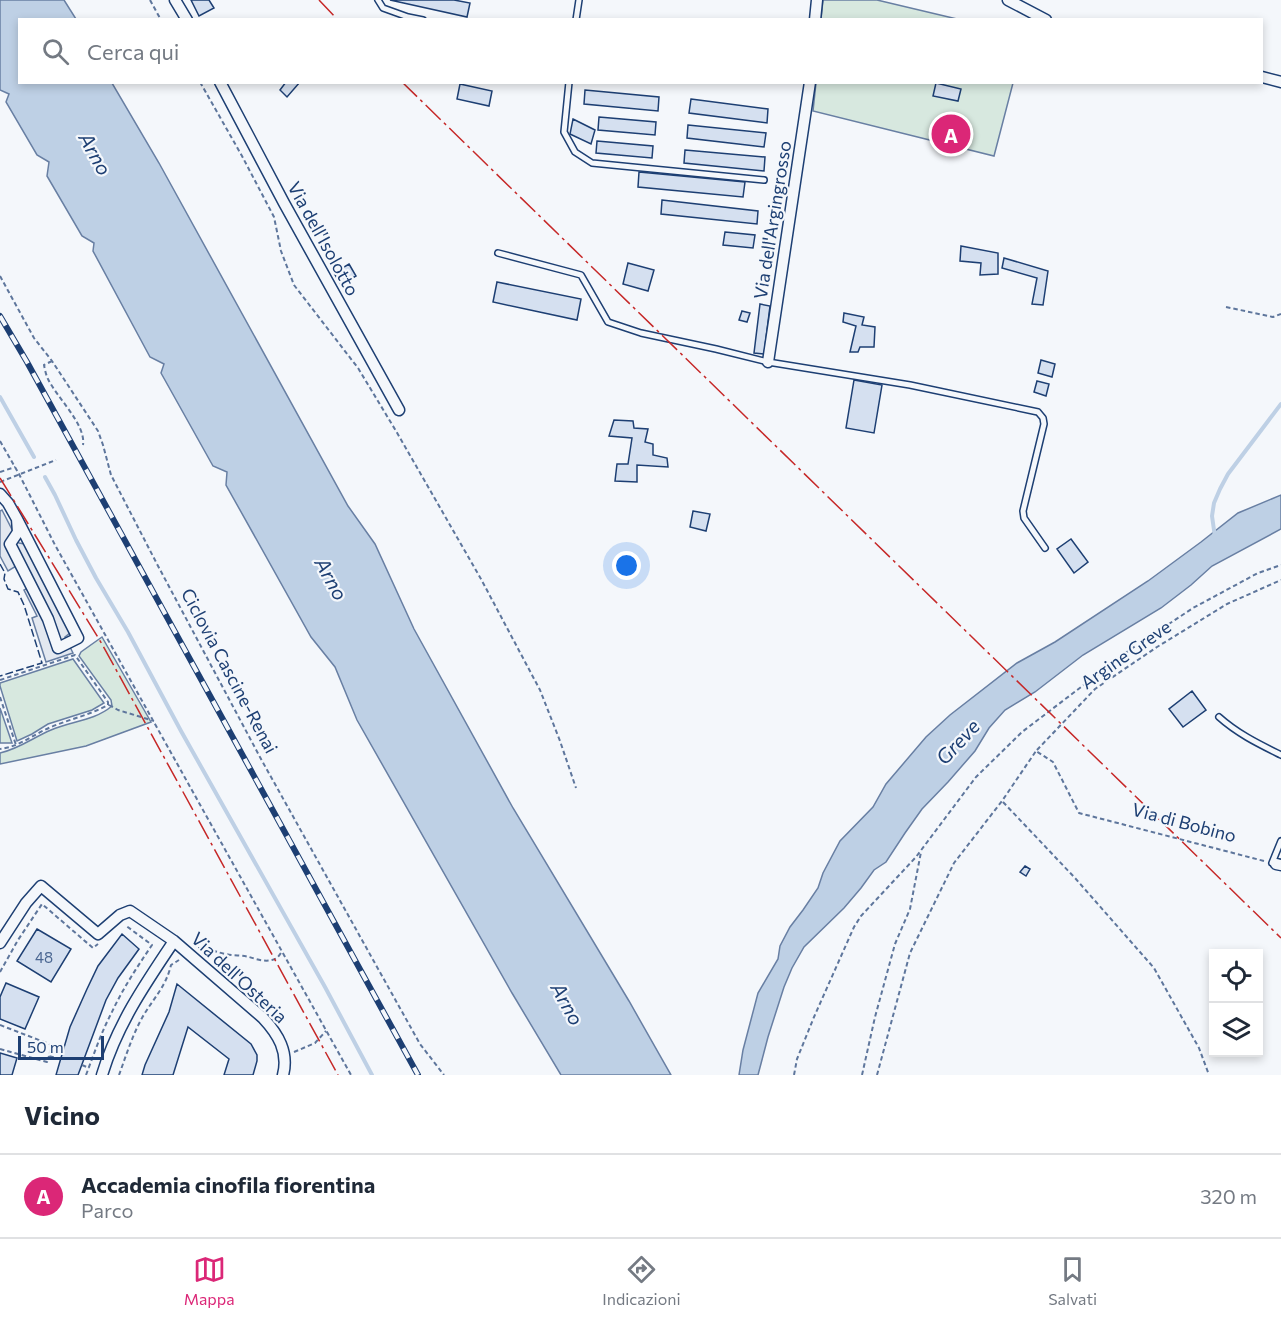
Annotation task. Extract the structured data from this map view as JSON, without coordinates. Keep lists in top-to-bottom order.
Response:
{
  "streets": {
    "street": ["Via dell'Argingrosso", "Via dell'Isolotto", "Via dell'Osteria"],
    "path": ["Argine Greve", "Ciclovia Cascine-Renai", "Via di Bobino"]
  },
  "crossings": [
    ["Argine Greve", "Via di Bobino"]
  ],
  "water": ["Arno", "Greve"],
  "house_numbers": ["48"],
  "scale_bar": "50 m",
  "page": {
    "search": "Cerca qui",
    "pins": "A",
    "scale": "50 m",
    "heading": "Vicino",
    "list": [
      {
        "mark": "A",
        "name": "Accademia cinofila fiorentina",
        "note": "Parco",
        "value": "320 m"
      }
    ],
    "nav": ["Mappa", "Indicazioni", "Salvati"]
  }
}
